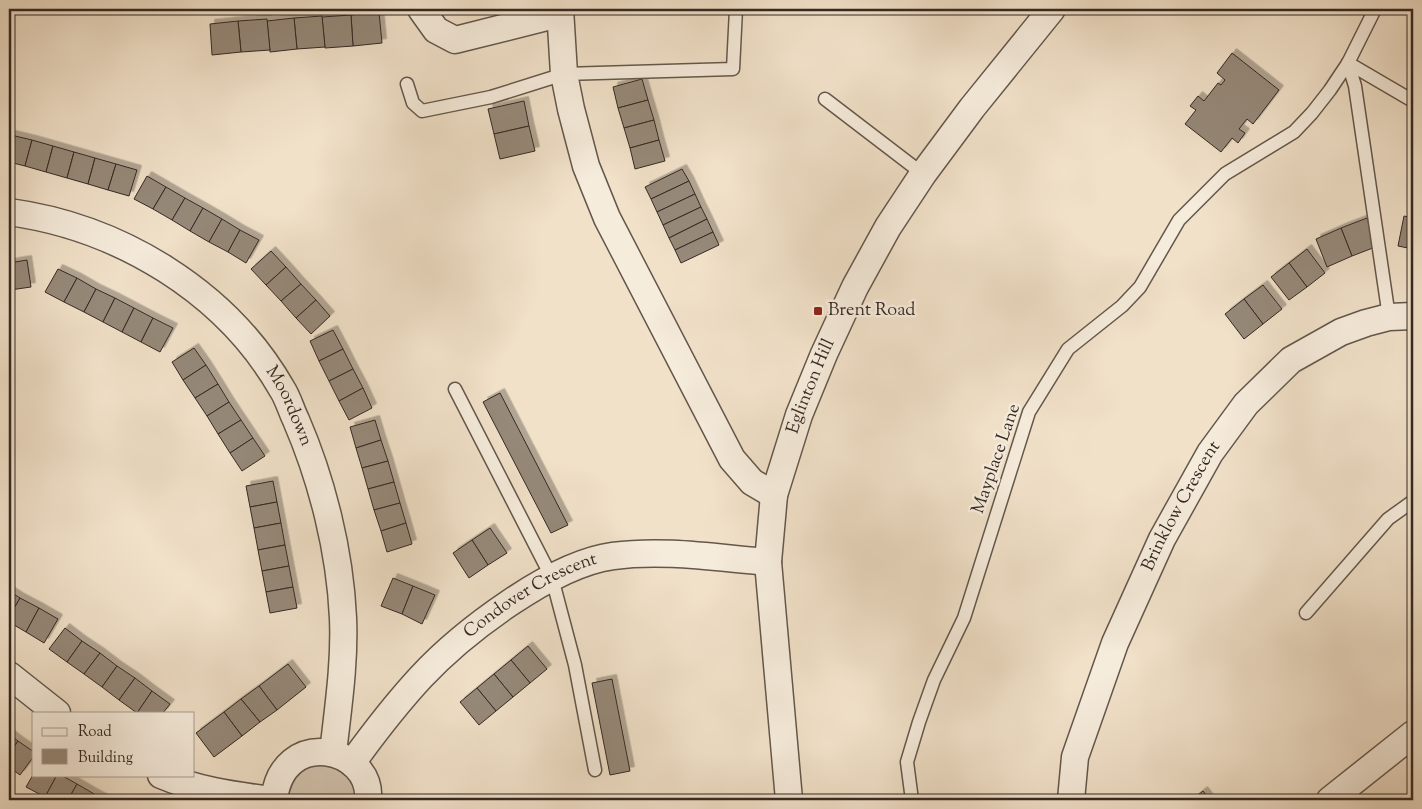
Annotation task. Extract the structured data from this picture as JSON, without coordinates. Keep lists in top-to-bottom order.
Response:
{
  "streets": {
    "street": [
      "Eglinton Hill",
      "Moordown",
      "Brinklow Crescent",
      "Condover Crescent"
    ],
    "lane": ["Mayplace Lane"]
  },
  "crossings": [
    ["Eglinton Hill", "Condover Crescent"],
    ["Moordown", "Condover Crescent"]
  ],
  "places": {
    "transit": ["Brent Road"]
  },
  "legend": ["Road", "Building"]
}
